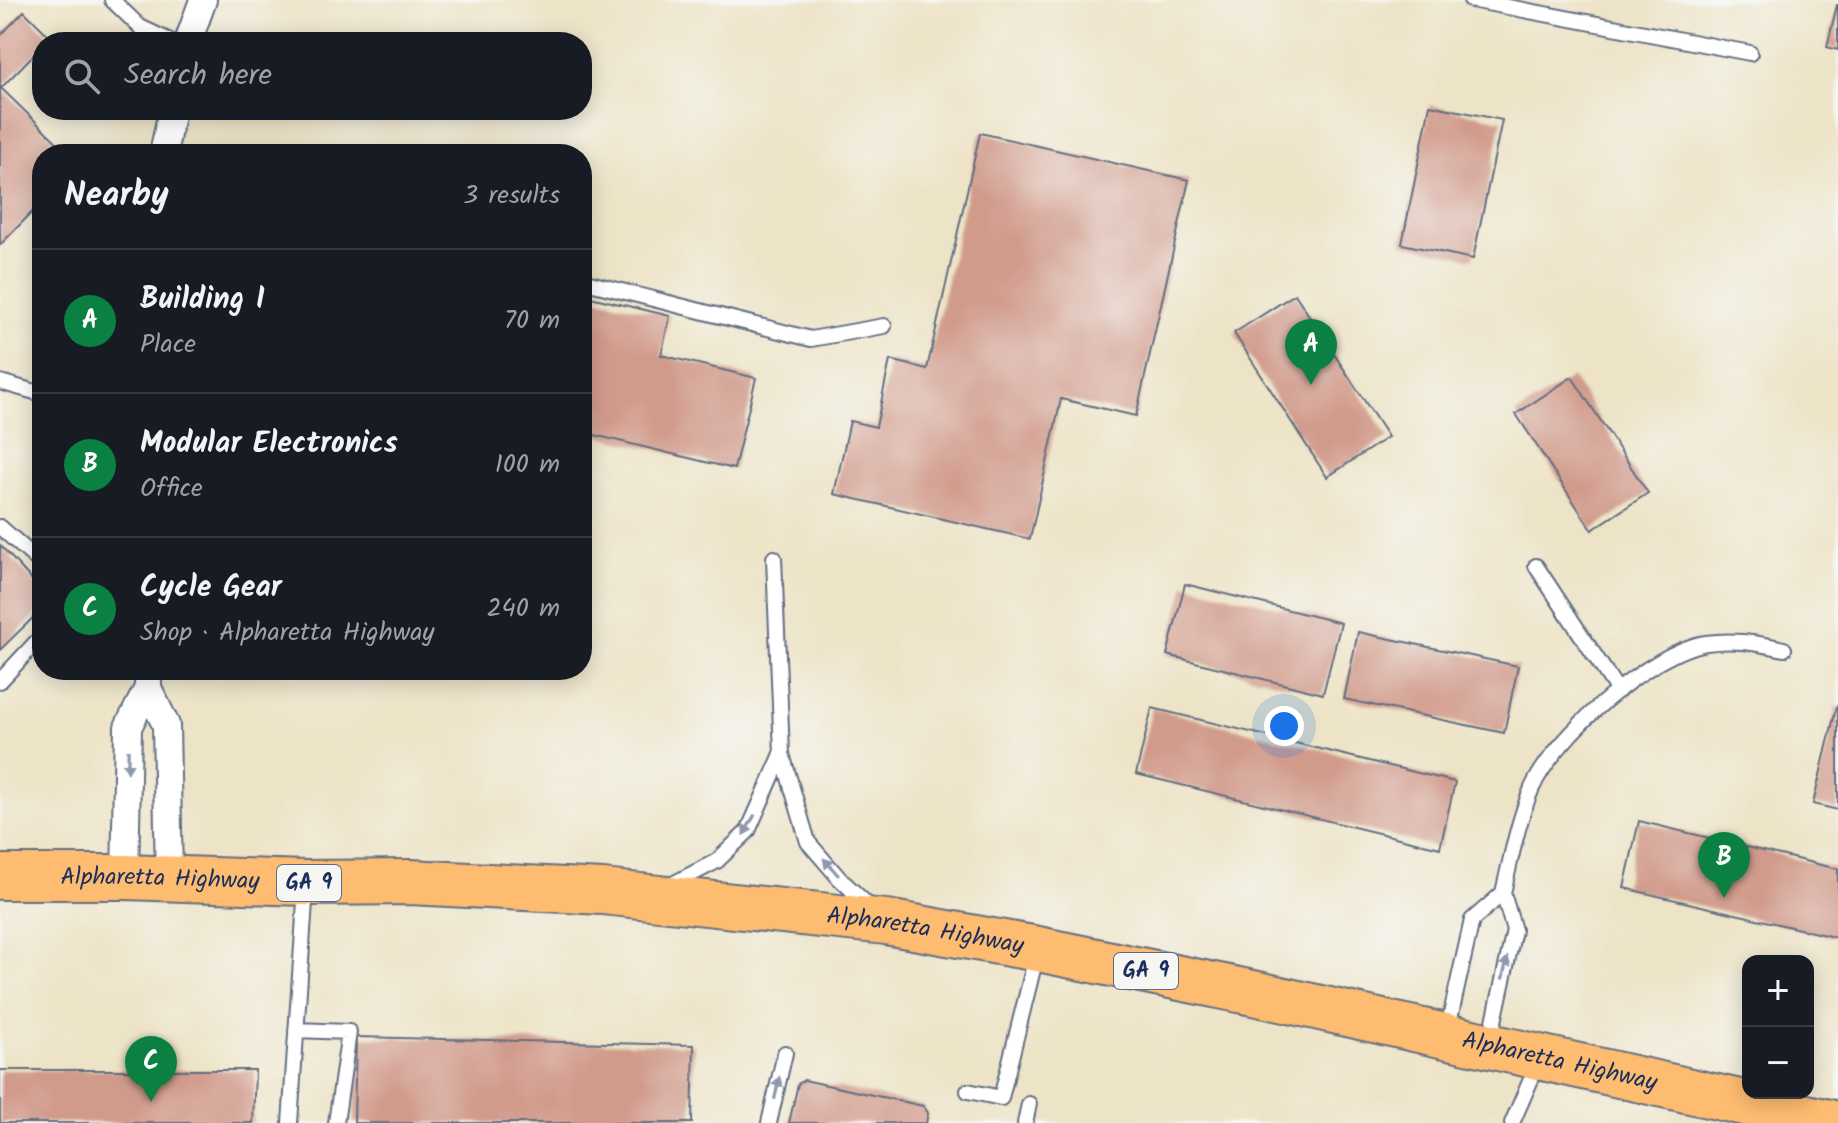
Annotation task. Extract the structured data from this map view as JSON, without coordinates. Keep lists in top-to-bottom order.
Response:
{
  "streets": {
    "highway": ["Alpharetta Highway", "GA 9"]
  },
  "page": {
    "search": "Search here",
    "heading": ["Nearby", "3 results"],
    "list": [
      {
        "mark": "A",
        "name": "Building I",
        "note": "Place",
        "value": "70 m"
      },
      {
        "mark": "B",
        "name": "Modular Electronics",
        "note": "Office",
        "value": "100 m"
      },
      {
        "mark": "C",
        "name": "Cycle Gear",
        "note": "Shop · Alpharetta Highway",
        "value": "240 m"
      }
    ],
    "pins": ["A", "B", "C"],
    "map_buttons": ["+", "−"]
  }
}
